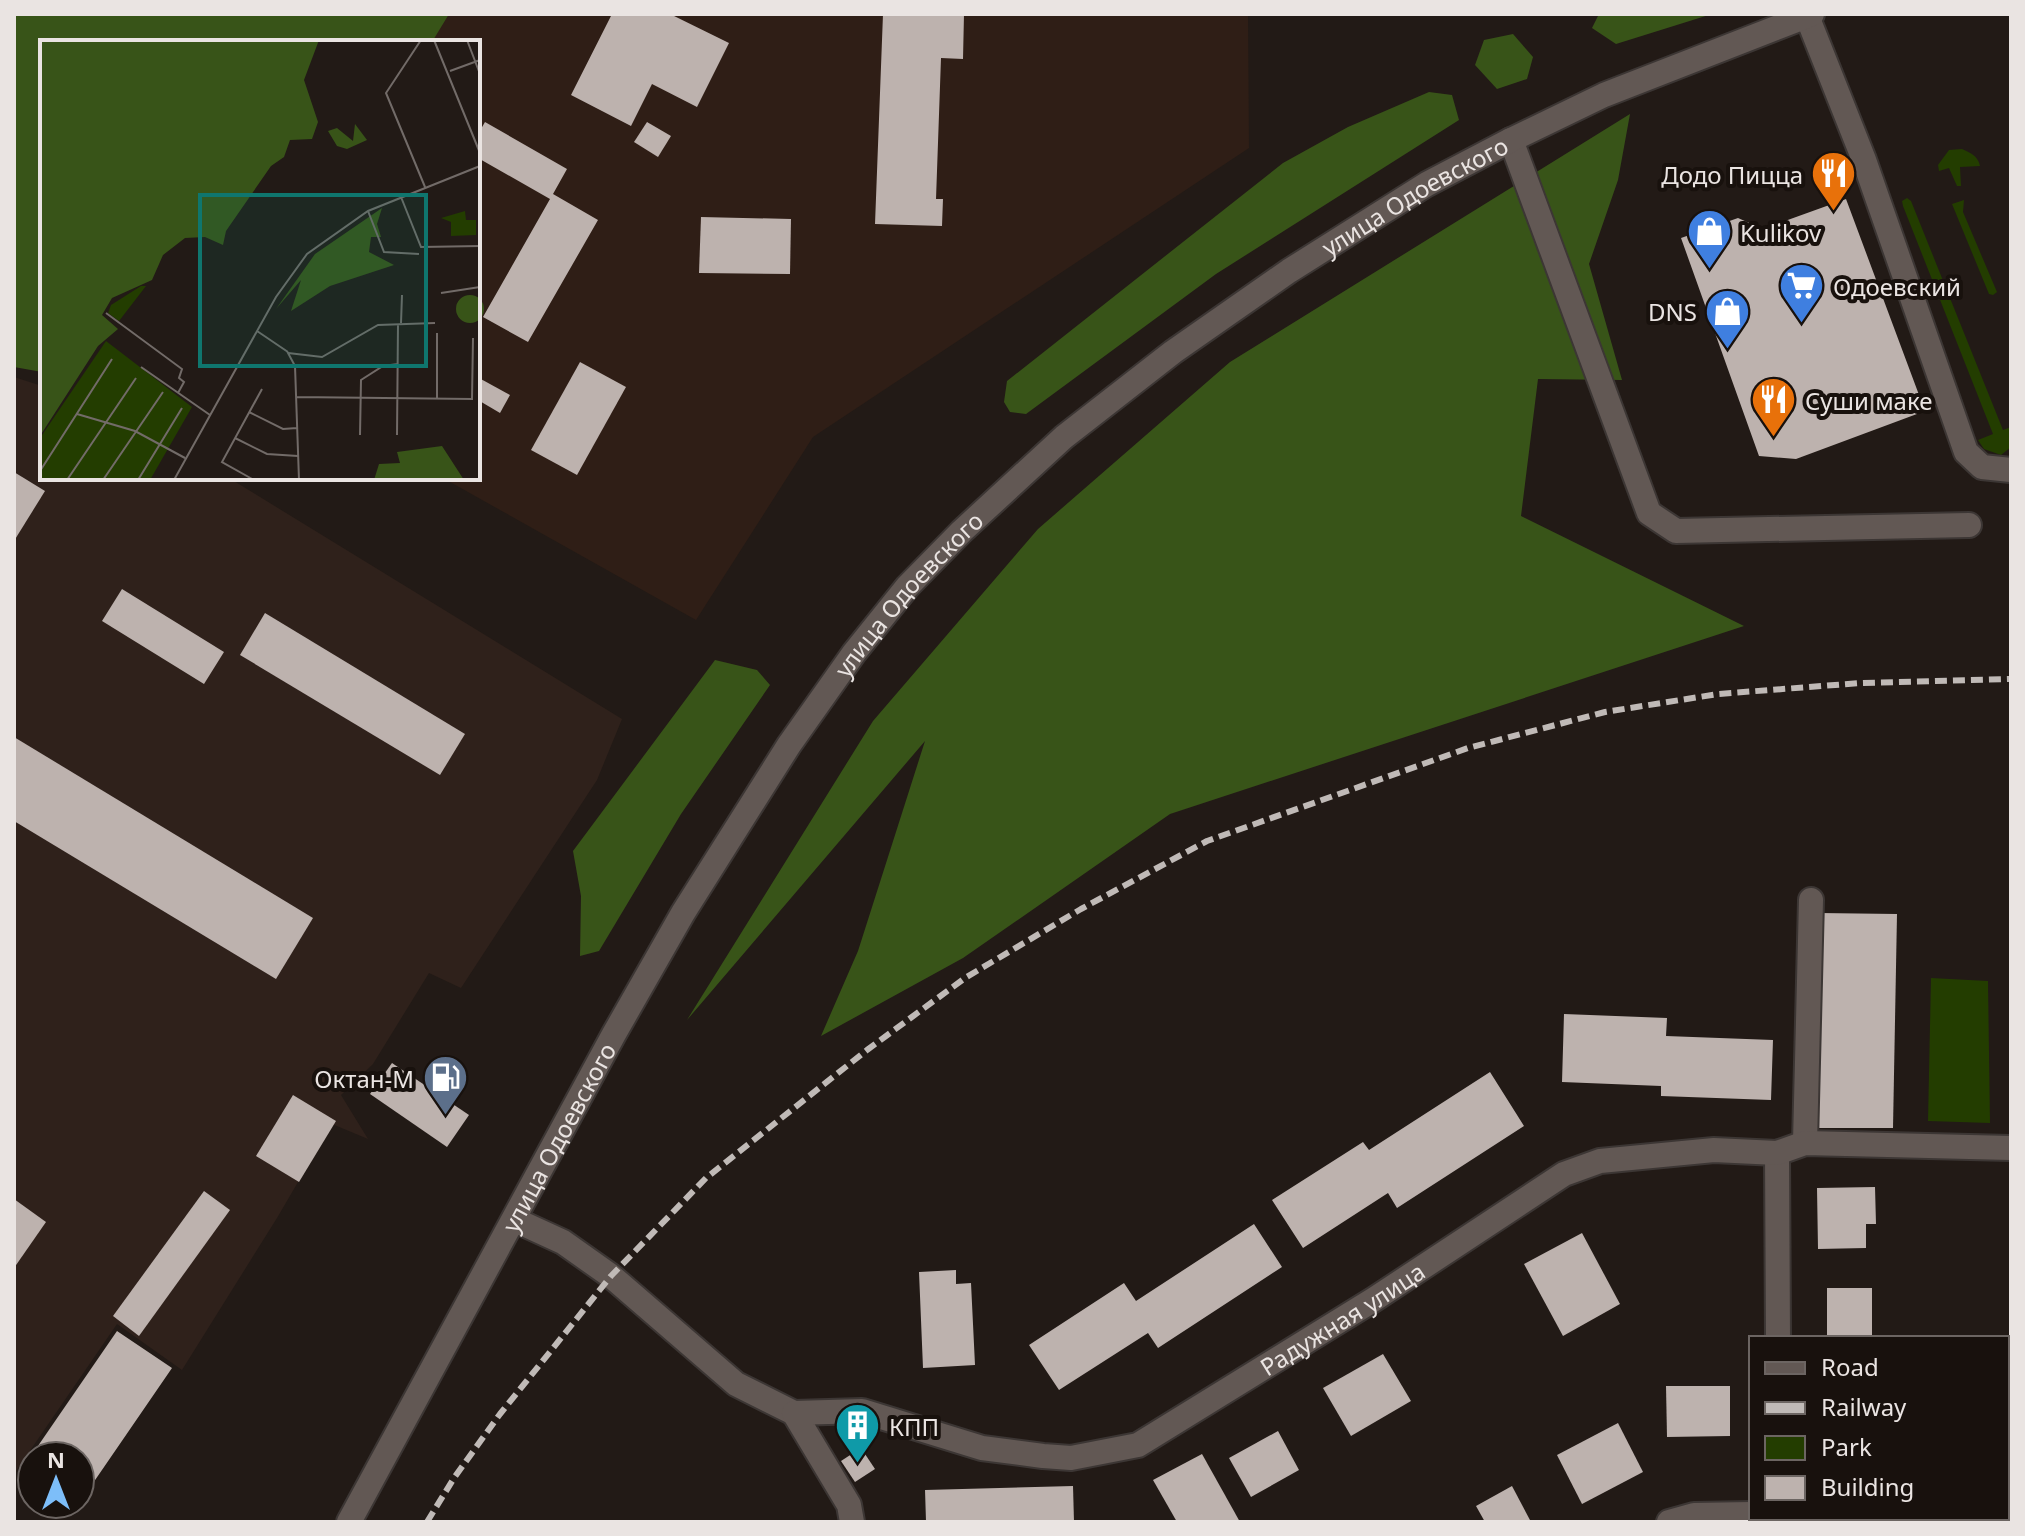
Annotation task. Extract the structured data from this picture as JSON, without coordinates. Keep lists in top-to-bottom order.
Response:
{
  "streets": {
    "street": ["улица Одоевского", "Радужная улица"]
  },
  "places": {
    "restaurant": ["Додо Пицца", "Суши маке"],
    "shop": ["Kulikov", "DNS"],
    "supermarket": ["Одоевский"],
    "fuel station": ["Октан-М"],
    "building": ["КПП"]
  },
  "legend": [
    "Road",
    "Railway",
    "Park",
    "Building"
  ],
  "north": "top"
}
